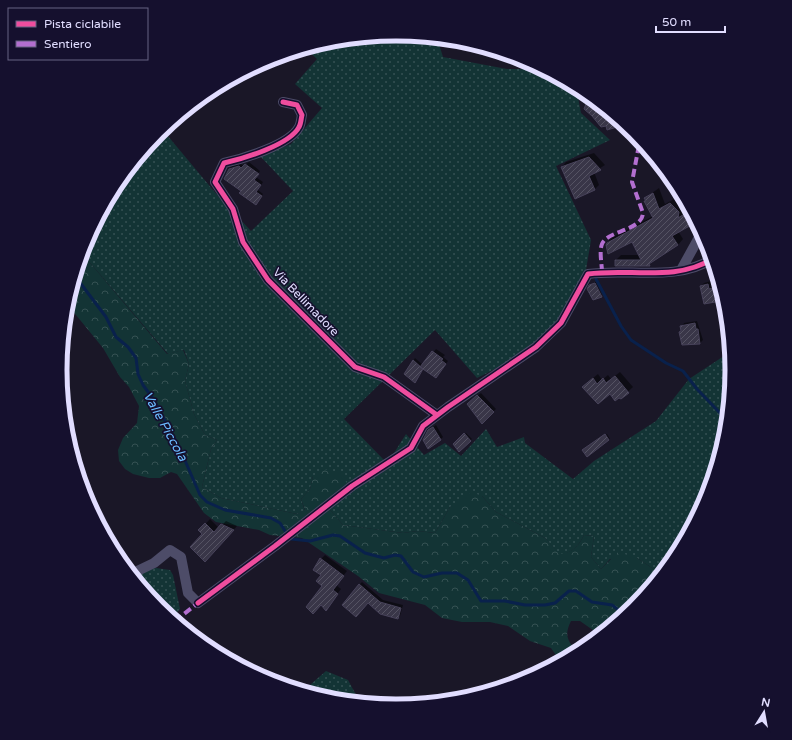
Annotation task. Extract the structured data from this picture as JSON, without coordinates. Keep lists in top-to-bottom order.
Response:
{
  "streets": {
    "street": ["Via Bellimadore"]
  },
  "water": ["Valle Piccola"],
  "legend": ["Pista ciclabile", "Sentiero"],
  "scale_bar": "50 m",
  "north": "top"
}
